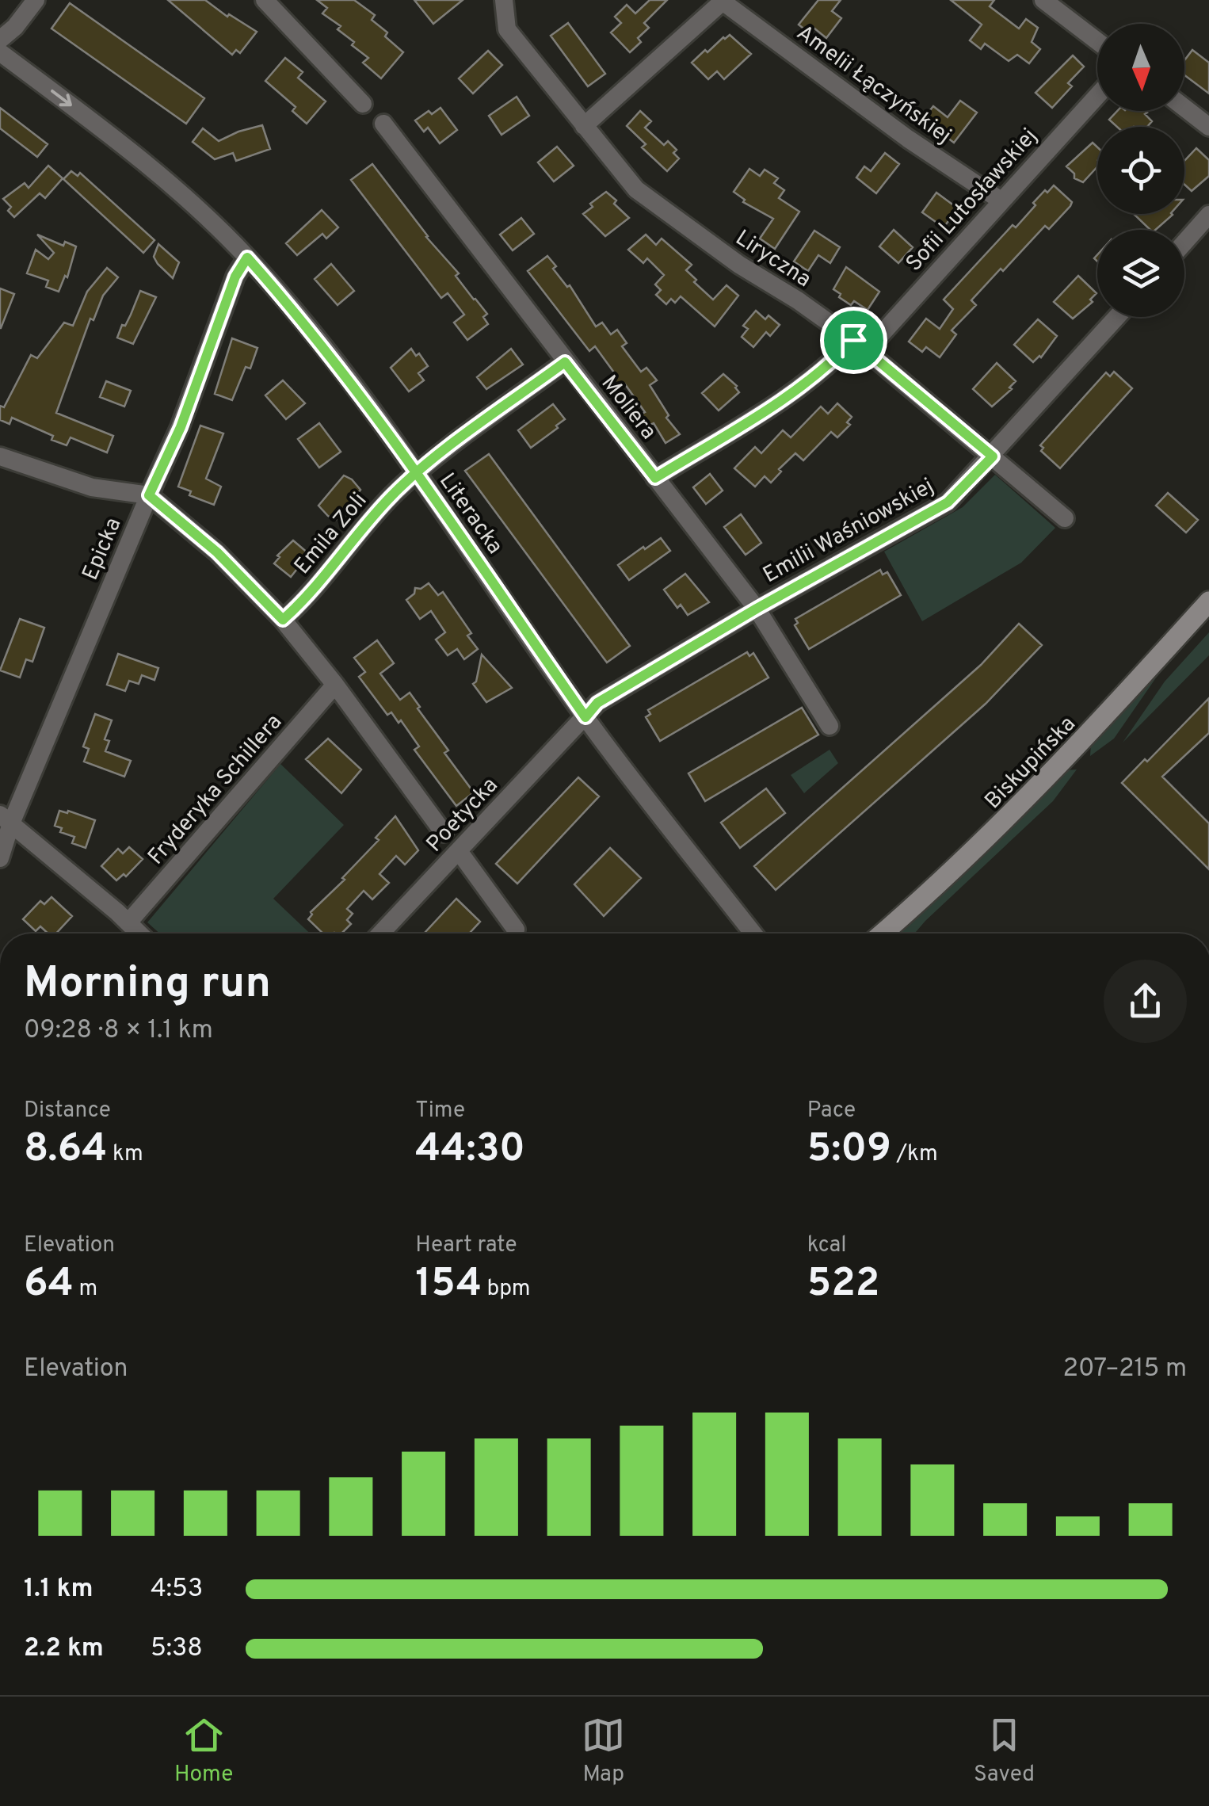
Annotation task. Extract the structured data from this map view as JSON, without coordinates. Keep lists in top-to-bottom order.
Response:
{
  "streets": {
    "street": [
      "Amelii Łączyńskiej",
      "Sofii Lutosławskiej",
      "Liryczna",
      "Moliera",
      "Literacka",
      "Emilii Waśniowskiej",
      "Emila Zoli",
      "Epicka",
      "Biskupińska",
      "Fryderyka Schillera",
      "Poetycka"
    ]
  },
  "crossings": [
    ["Amelii Łączyńskiej", "Sofii Lutosławskiej"],
    ["Sofii Lutosławskiej", "Liryczna"],
    ["Sofii Lutosławskiej", "Moliera"],
    ["Liryczna", "Emilii Waśniowskiej"],
    ["Moliera", "Emilii Waśniowskiej"],
    ["Moliera", "Emila Zoli"],
    ["Literacka", "Emilii Waśniowskiej"],
    ["Literacka", "Emila Zoli"],
    ["Literacka", "Epicka"],
    ["Literacka", "Poetycka"],
    ["Emilii Waśniowskiej", "Poetycka"]
  ],
  "north": "bottom",
  "page": {
    "heading": ["Morning run", "09:28 · 8 × 1.1 km"],
    "stats": [
      ["Distance", "8.64 km"],
      ["Time", "44:30"],
      ["Pace", "5:09 /km"],
      ["Elevation", "64 m"],
      ["Heart rate", "154 bpm"],
      ["kcal", "522"]
    ],
    "chart": ["Elevation", "207–215 m"],
    "list": [
      {
        "name": "1.1 km",
        "note": "4:53"
      },
      {
        "name": "2.2 km",
        "note": "5:38"
      }
    ],
    "tabs": ["Home", "Map", "Saved"]
  }
}
